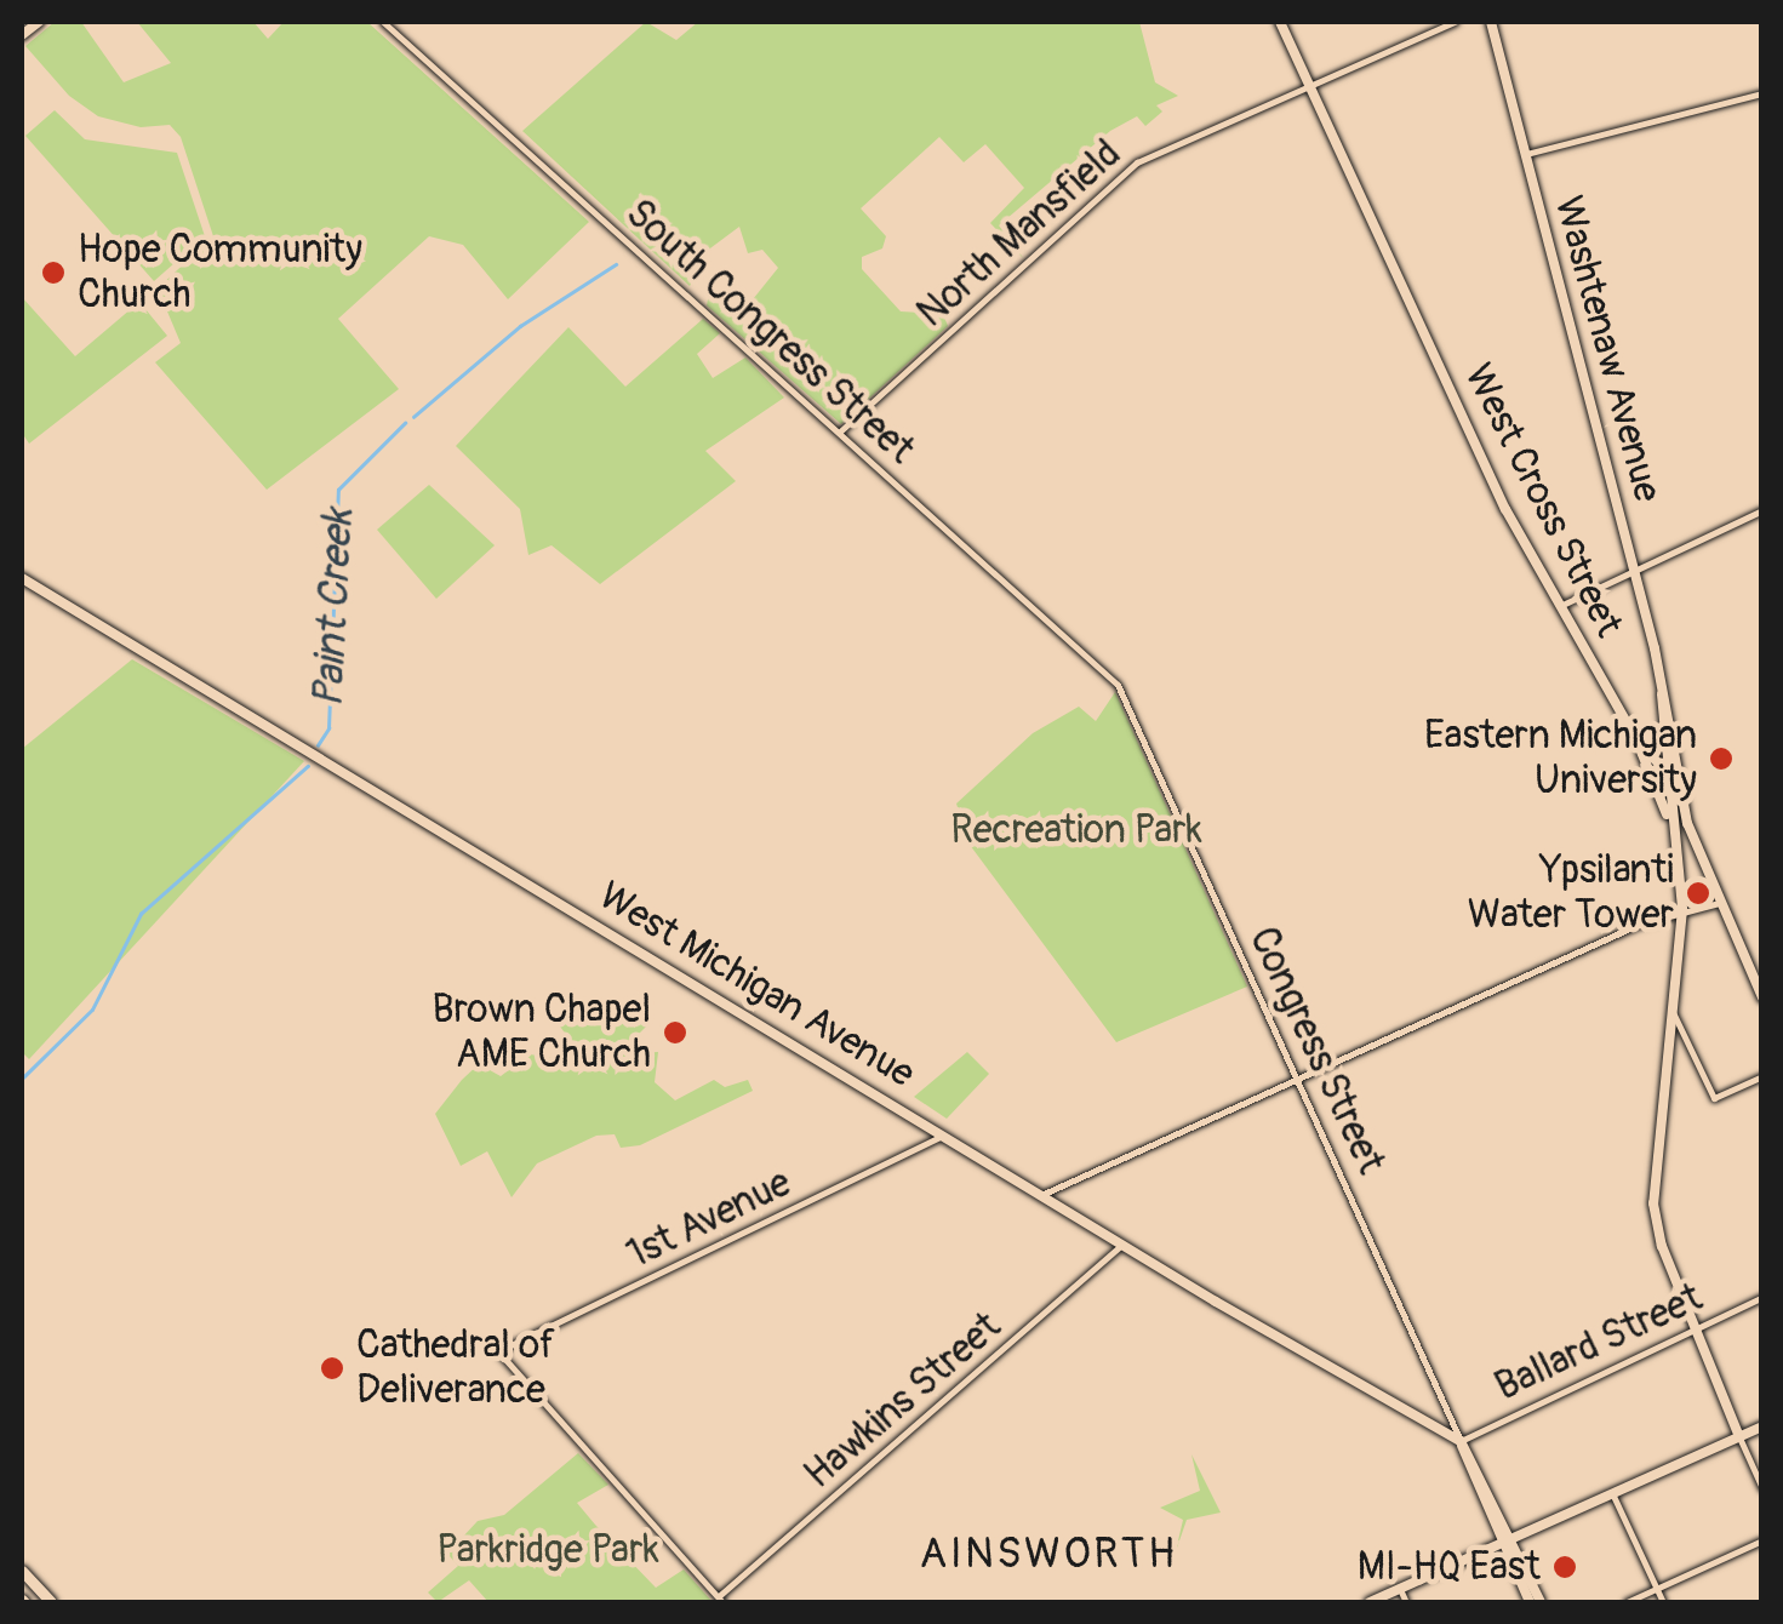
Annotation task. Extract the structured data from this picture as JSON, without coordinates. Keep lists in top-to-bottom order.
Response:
{
  "streets": {
    "main road": ["Washtenaw Avenue", "West Cross Street", "West Michigan Avenue"],
    "street": [
      "North Mansfield",
      "South Congress Street",
      "Congress Street",
      "1st Avenue",
      "Ballard Street",
      "Hawkins Street"
    ]
  },
  "crossings": [
    ["North Mansfield", "South Congress Street"],
    ["North Mansfield", "West Cross Street"],
    ["South Congress Street", "Congress Street"],
    ["Washtenaw Avenue", "West Cross Street"],
    ["Washtenaw Avenue", "Ballard Street"],
    ["West Michigan Avenue", "Congress Street"],
    ["West Michigan Avenue", "1st Avenue"],
    ["West Michigan Avenue", "Ballard Street"],
    ["West Michigan Avenue", "Hawkins Street"],
    ["Congress Street", "Ballard Street"],
    ["1st Avenue", "Hawkins Street"]
  ],
  "districts": ["AINSWORTH"],
  "water": ["Paint Creek"],
  "parks": ["Recreation Park", "Parkridge Park"],
  "places": [
    "Hope Community Church",
    "Eastern Michigan University",
    "Ypsilanti Water Tower",
    "Brown Chapel AME Church",
    "Cathedral of Deliverance",
    "MI-HQ East"
  ]
}
